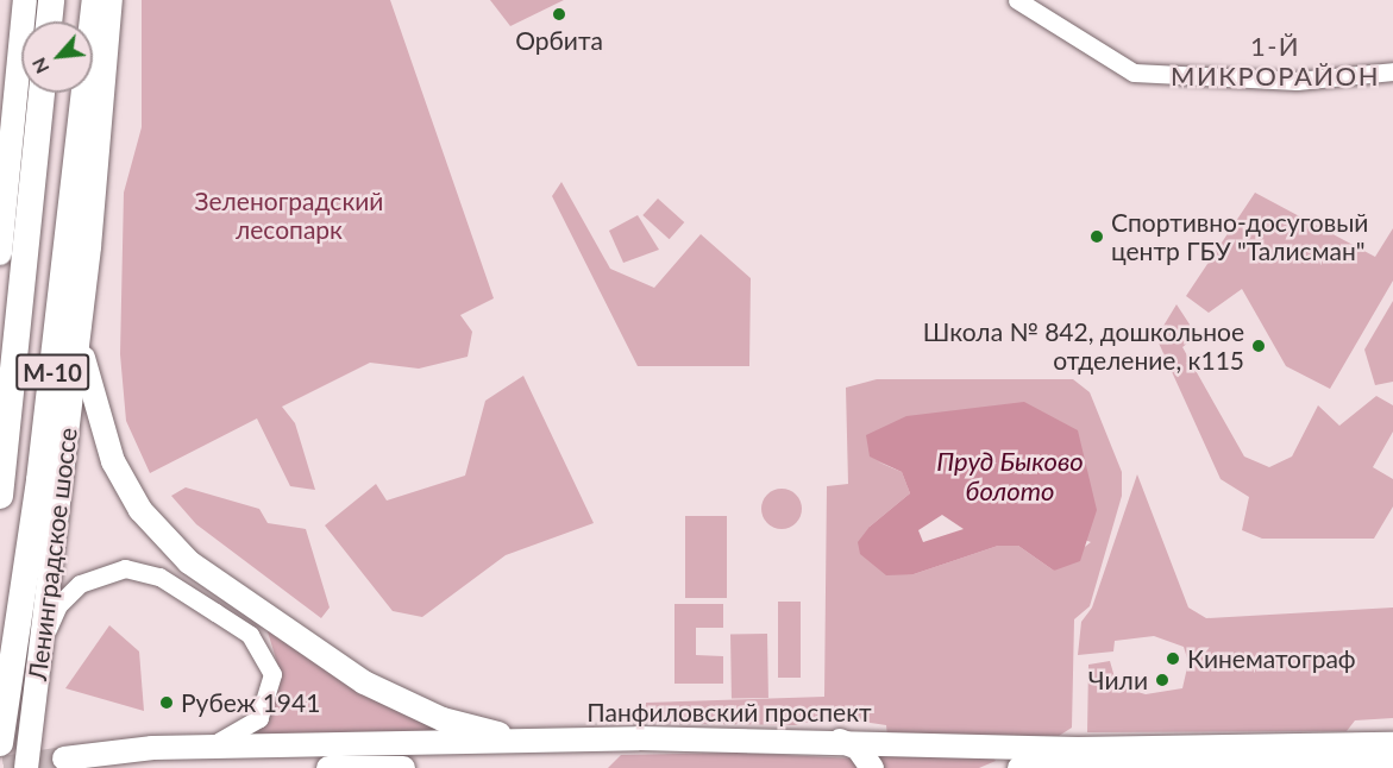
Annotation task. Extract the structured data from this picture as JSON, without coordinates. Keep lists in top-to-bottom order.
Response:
{
  "streets": {
    "highway": ["М-10", "Ленинградское шоссе"],
    "main road": ["Панфиловский проспект"]
  },
  "districts": ["1-Й МИКРОРАЙОН"],
  "water": ["Пруд Быково болото"],
  "parks": ["Зеленоградский лесопарк"],
  "places": [
    "Орбита",
    "Спортивно-досуговый центр ГБУ \"Талисман\"",
    "Школа № 842, дошкольное отделение, к115",
    "Кинематограф",
    "Чили",
    "Рубеж 1941"
  ],
  "north": "bottom left"
}
